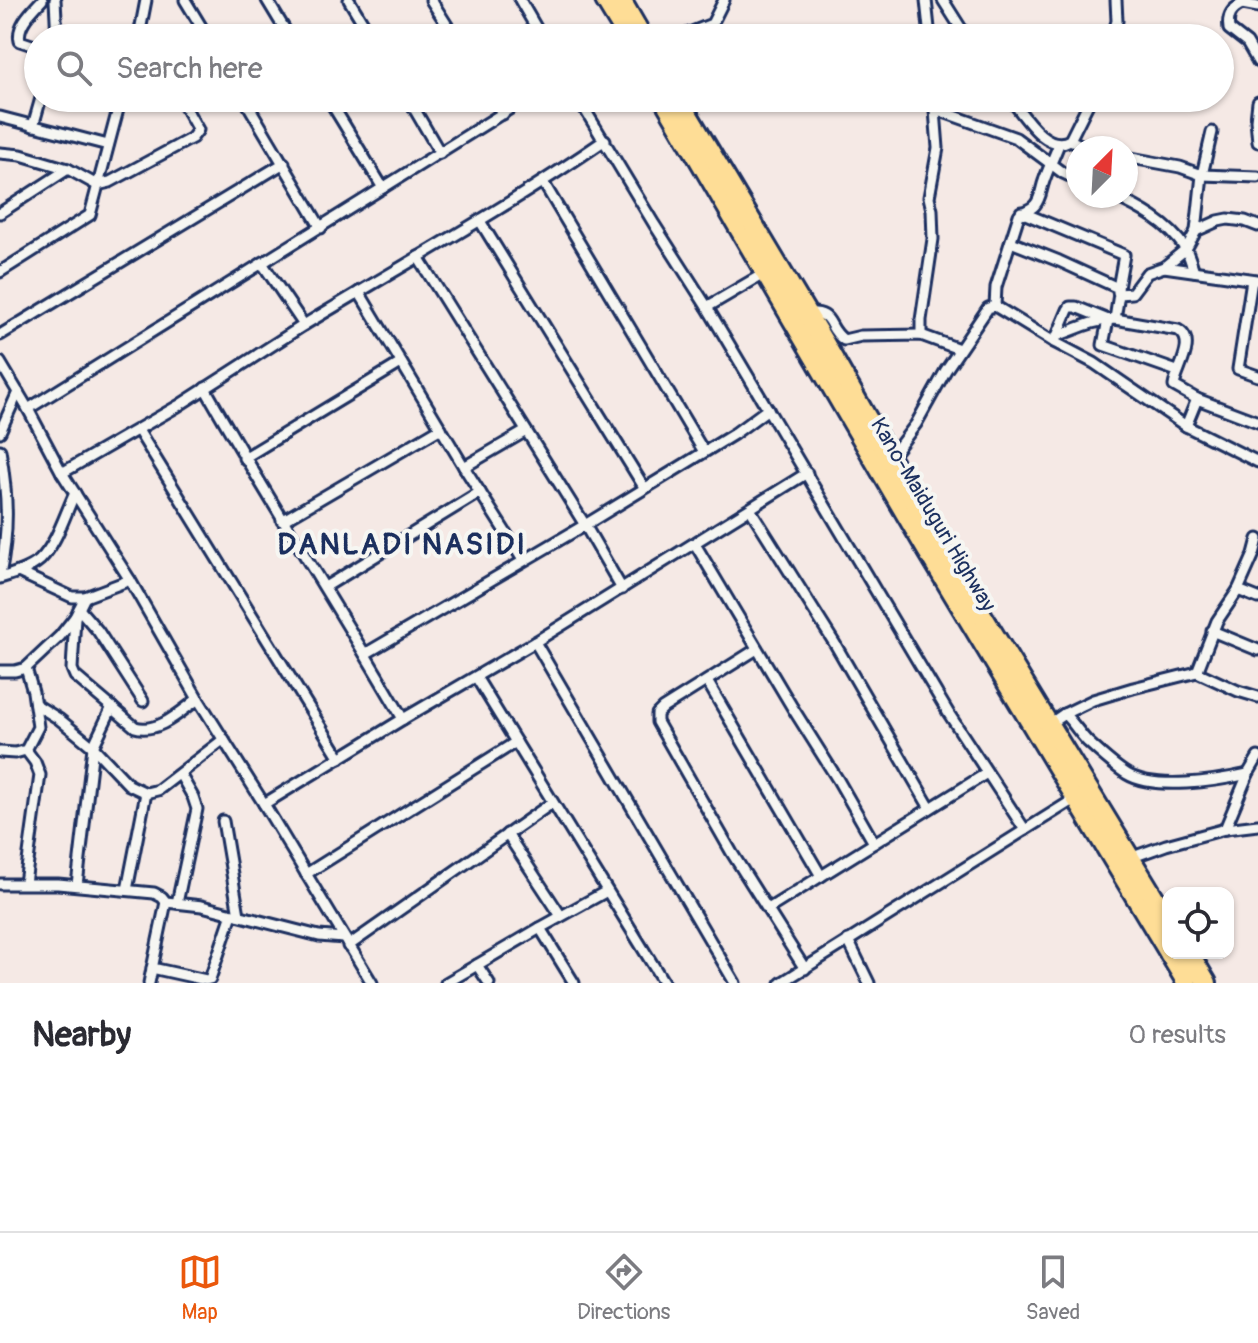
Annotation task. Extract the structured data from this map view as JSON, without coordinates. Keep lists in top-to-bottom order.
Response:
{
  "streets": {
    "highway": ["Kano-Maiduguri Highway"]
  },
  "districts": ["DANLADI NASIDI"],
  "north": "top right",
  "page": {
    "search": "Search here",
    "heading": ["Nearby", "0 results"],
    "nav": ["Map", "Directions", "Saved"]
  }
}
